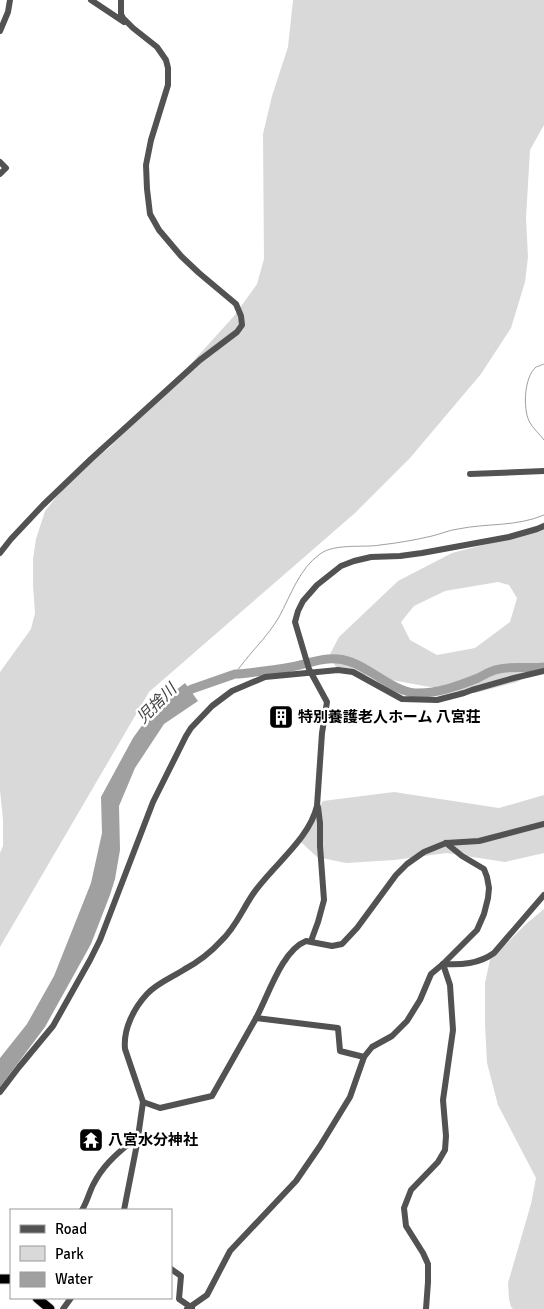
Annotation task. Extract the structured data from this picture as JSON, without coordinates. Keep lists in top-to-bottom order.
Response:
{
  "water": ["児捨川"],
  "places": {
    "building": ["特別養護老人ホーム 八宮荘"],
    "temple": ["八宮水分神社"]
  },
  "legend": ["Road", "Park", "Water"]
}
